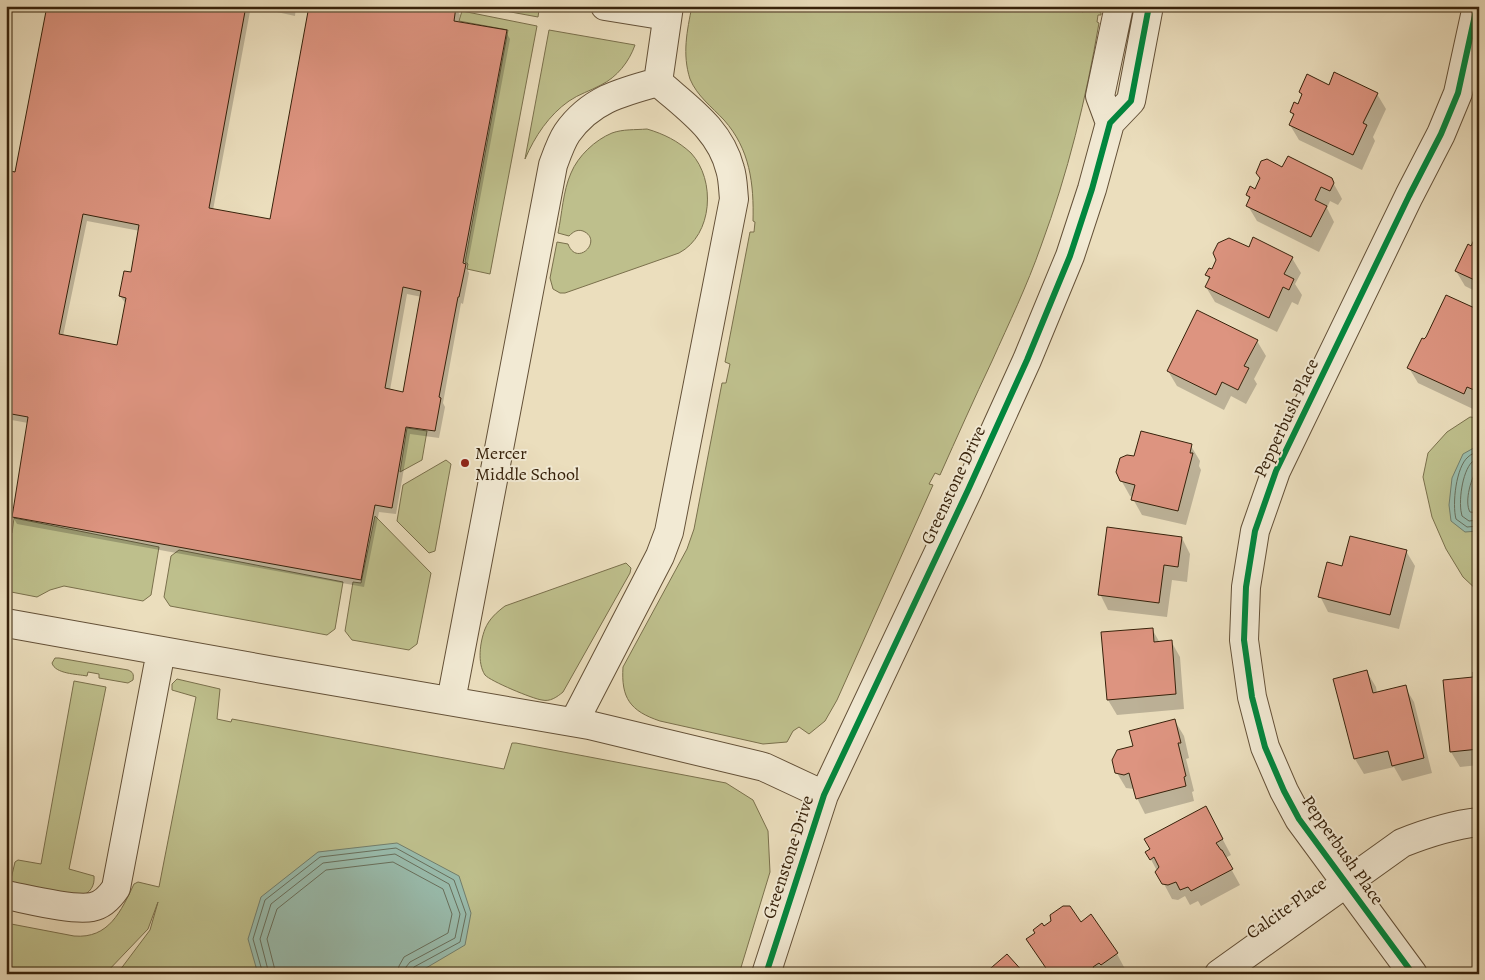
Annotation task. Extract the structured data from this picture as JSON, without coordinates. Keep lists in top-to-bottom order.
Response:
{
  "streets": {
    "street": ["Pepperbush Place", "Greenstone Drive", "Calcite Place"]
  },
  "crossings": [
    ["Pepperbush Place", "Calcite Place"]
  ],
  "places": ["Mercer Middle School"]
}
